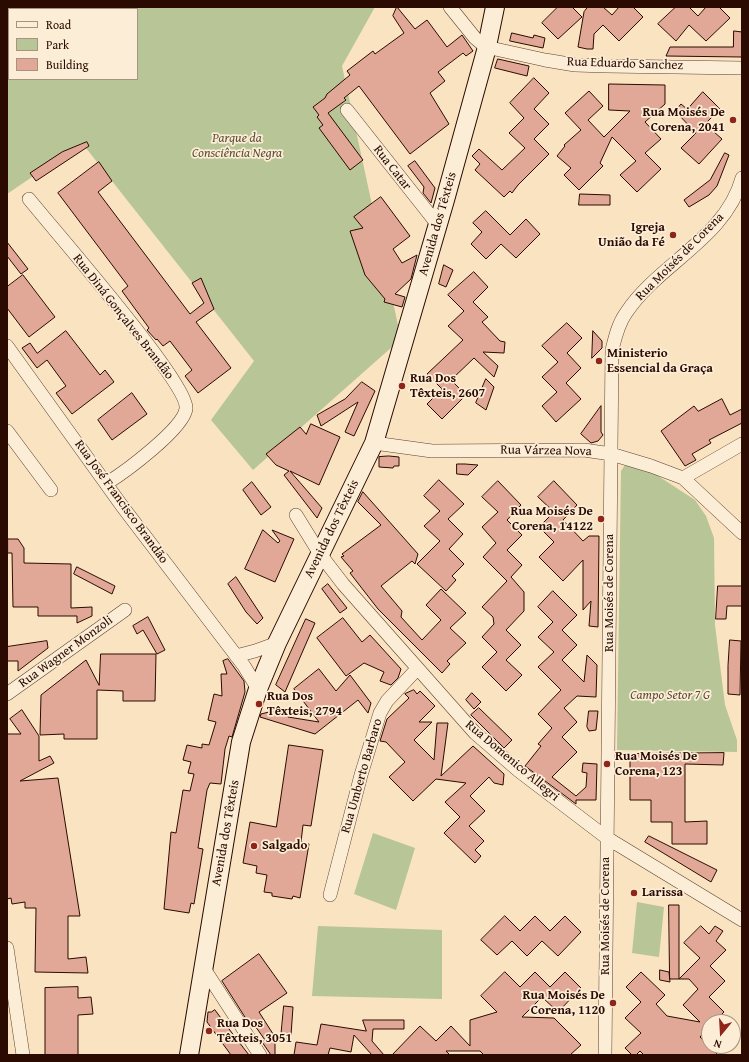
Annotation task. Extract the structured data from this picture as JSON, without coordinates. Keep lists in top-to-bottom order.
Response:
{
  "streets": {
    "street": [
      "Rua Eduardo Sanchez",
      "Rua Catar",
      "Avenida dos Têxteis",
      "Rua Moisés de Corena",
      "Rua Diná Gonçalves Brandão",
      "Rua Várzea Nova",
      "Rua José Francisco Brandão",
      "Rua Wagner Monzoli",
      "Rua Domenico Allegri",
      "Rua Umberto Barbaro"
    ]
  },
  "crossings": [
    ["Rua Eduardo Sanchez", "Avenida dos Têxteis"],
    ["Rua Catar", "Avenida dos Têxteis"],
    ["Avenida dos Têxteis", "Rua Várzea Nova"],
    ["Avenida dos Têxteis", "Rua José Francisco Brandão"],
    ["Avenida dos Têxteis", "Rua Domenico Allegri"],
    ["Rua Moisés de Corena", "Rua Várzea Nova"],
    ["Rua Moisés de Corena", "Rua Domenico Allegri"],
    ["Rua Diná Gonçalves Brandão", "Rua José Francisco Brandão"],
    ["Rua Domenico Allegri", "Rua Umberto Barbaro"]
  ],
  "parks": ["Parque da Consciência Negra", "Campo Setor 7 G"],
  "places": [
    "Rua Moisés De Corena, 2041",
    "Igreja União da Fé",
    "Ministerio Essencial da Graça",
    "Rua Dos Têxteis, 2607",
    "Rua Moisés De Corena, 14122",
    "Rua Dos Têxteis, 2794",
    "Rua Moisés De Corena, 123",
    "Salgado",
    "Larissa",
    "Rua Moisés De Corena, 1120",
    "Rua Dos Têxteis, 3051"
  ],
  "legend": ["Road", "Park", "Building"],
  "north": "bottom"
}
